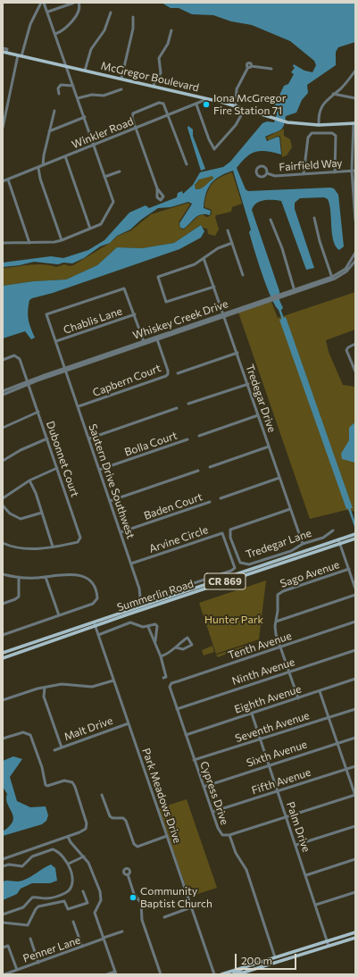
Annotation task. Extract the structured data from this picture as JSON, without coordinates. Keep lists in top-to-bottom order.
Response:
{
  "streets": {
    "main road": ["McGregor Boulevard", "CR 869", "Summerlin Road"],
    "street": [
      "Winkler Road",
      "Fairfield Way",
      "Whiskey Creek Drive",
      "Chablis Lane",
      "Capbern Court",
      "Tredegar Drive",
      "Bolla Court",
      "Dubonnet Court",
      "Sautern Drive Southwest",
      "Baden Court",
      "Arvine Circle",
      "Tredegar Lane",
      "Sago Avenue",
      "Tenth Avenue",
      "Ninth Avenue",
      "Eighth Avenue",
      "Seventh Avenue",
      "Malt Drive",
      "Sixth Avenue",
      "Fifth Avenue",
      "Cypress Drive",
      "Park Meadows Drive",
      "Palm Drive",
      "Penner Lane"
    ]
  },
  "crossings": [
    ["McGregor Boulevard", "Winkler Road"],
    ["Whiskey Creek Drive", "Capbern Court"],
    ["Whiskey Creek Drive", "Tredegar Drive"],
    ["Whiskey Creek Drive", "Dubonnet Court"],
    ["Whiskey Creek Drive", "Sautern Drive Southwest"],
    ["Chablis Lane", "Sautern Drive Southwest"],
    ["Capbern Court", "Sautern Drive Southwest"],
    ["Tredegar Drive", "Tredegar Lane"],
    ["Bolla Court", "Sautern Drive Southwest"],
    ["Sautern Drive Southwest", "Baden Court"],
    ["Sautern Drive Southwest", "Arvine Circle"],
    ["Summerlin Road", "Park Meadows Drive"],
    ["Tenth Avenue", "Cypress Drive"],
    ["Ninth Avenue", "Cypress Drive"],
    ["Eighth Avenue", "Cypress Drive"],
    ["Eighth Avenue", "Palm Drive"],
    ["Seventh Avenue", "Cypress Drive"],
    ["Seventh Avenue", "Palm Drive"],
    ["Malt Drive", "Park Meadows Drive"],
    ["Sixth Avenue", "Cypress Drive"],
    ["Sixth Avenue", "Palm Drive"],
    ["Fifth Avenue", "Cypress Drive"],
    ["Fifth Avenue", "Palm Drive"]
  ],
  "parks": ["Hunter Park"],
  "places": ["Iona McGregor Fire Station 71", "Community Baptist Church"],
  "scale_bar": "200 m"
}
